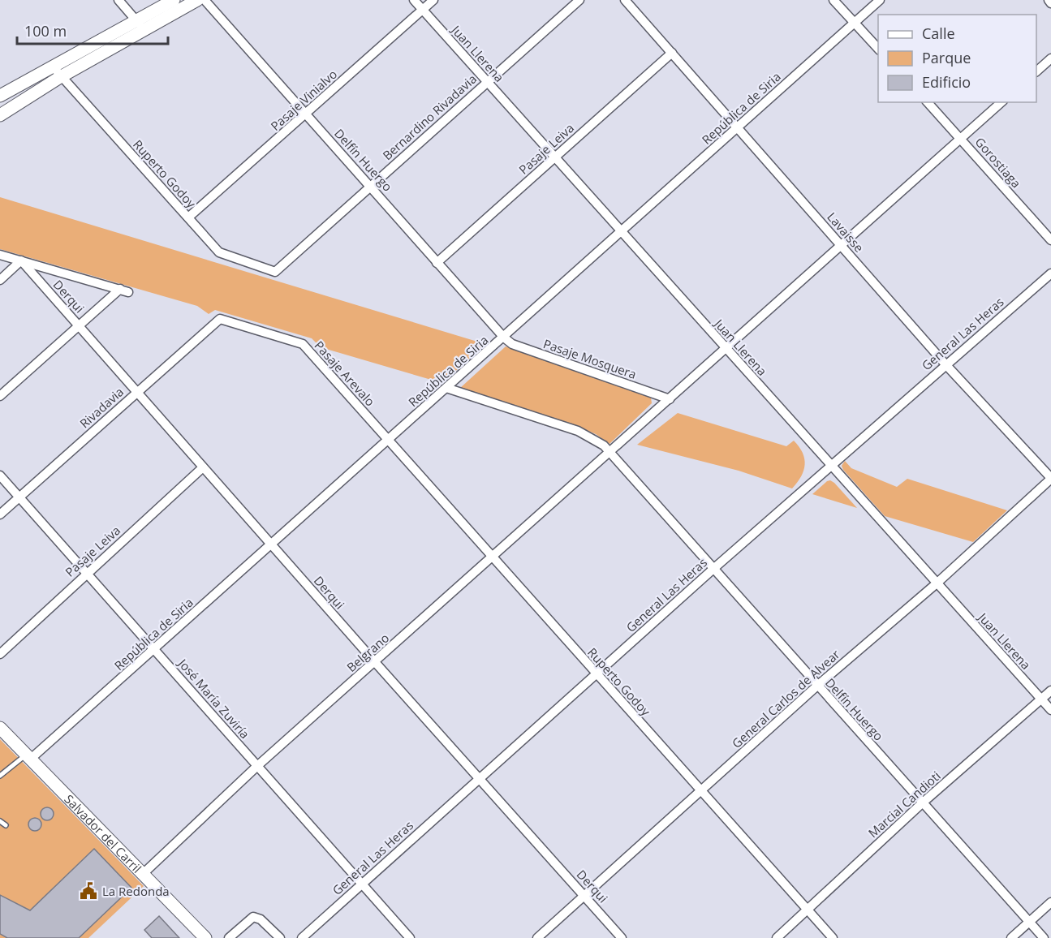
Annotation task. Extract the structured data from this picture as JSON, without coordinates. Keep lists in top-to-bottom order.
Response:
{
  "streets": {
    "main road": ["Salvador del Carril"],
    "street": [
      "Juan Llerena",
      "Pasaje Vinialvo",
      "República de Siria",
      "Bernardino Rivadavia",
      "Pasaje Leiva",
      "Delfín Huergo",
      "Gorostiaga",
      "Ruperto Godoy",
      "Lavaisse",
      "Derqui",
      "General Las Heras",
      "Pasaje Mosquera",
      "Pasaje Arevalo",
      "Rivadavia",
      "Belgrano",
      "José María Zuviría",
      "General Carlos de Alvear",
      "Marcial Candioti"
    ]
  },
  "crossings": [
    ["Juan Llerena", "Pasaje Vinialvo"],
    ["Juan Llerena", "República de Siria"],
    ["Juan Llerena", "Bernardino Rivadavia"],
    ["Juan Llerena", "Pasaje Leiva"],
    ["Juan Llerena", "General Las Heras"],
    ["Juan Llerena", "Belgrano"],
    ["Juan Llerena", "General Carlos de Alvear"],
    ["Juan Llerena", "Marcial Candioti"],
    ["Pasaje Vinialvo", "Delfín Huergo"],
    ["Pasaje Vinialvo", "Ruperto Godoy"],
    ["República de Siria", "Delfín Huergo"],
    ["República de Siria", "Ruperto Godoy"],
    ["República de Siria", "Lavaisse"],
    ["República de Siria", "Derqui"],
    ["República de Siria", "Pasaje Mosquera"],
    ["República de Siria", "Pasaje Arevalo"],
    ["República de Siria", "José María Zuviría"],
    ["República de Siria", "Salvador del Carril"],
    ["Bernardino Rivadavia", "Delfín Huergo"],
    ["Bernardino Rivadavia", "Ruperto Godoy"],
    ["Pasaje Leiva", "Delfín Huergo"],
    ["Pasaje Leiva", "Lavaisse"],
    ["Pasaje Leiva", "Derqui"],
    ["Pasaje Leiva", "José María Zuviría"],
    ["Delfín Huergo", "General Las Heras"],
    ["Delfín Huergo", "Pasaje Mosquera"],
    ["Delfín Huergo", "Belgrano"],
    ["Delfín Huergo", "General Carlos de Alvear"],
    ["Delfín Huergo", "Marcial Candioti"],
    ["Gorostiaga", "Belgrano"],
    ["Ruperto Godoy", "General Las Heras"],
    ["Ruperto Godoy", "Pasaje Arevalo"],
    ["Ruperto Godoy", "Belgrano"],
    ["Ruperto Godoy", "General Carlos de Alvear"],
    ["Ruperto Godoy", "Marcial Candioti"],
    ["Lavaisse", "General Las Heras"],
    ["Lavaisse", "Belgrano"],
    ["Lavaisse", "General Carlos de Alvear"],
    ["Derqui", "General Las Heras"],
    ["Derqui", "Rivadavia"],
    ["Derqui", "Belgrano"],
    ["Derqui", "General Carlos de Alvear"],
    ["General Las Heras", "José María Zuviría"],
    ["Pasaje Mosquera", "Belgrano"],
    ["Pasaje Arevalo", "Rivadavia"],
    ["Rivadavia", "José María Zuviría"],
    ["Belgrano", "José María Zuviría"],
    ["Belgrano", "Salvador del Carril"]
  ],
  "places": {
    "public building": ["La Redonda"]
  },
  "legend": ["Calle", "Parque", "Edificio"],
  "scale_bar": "100 m"
}
